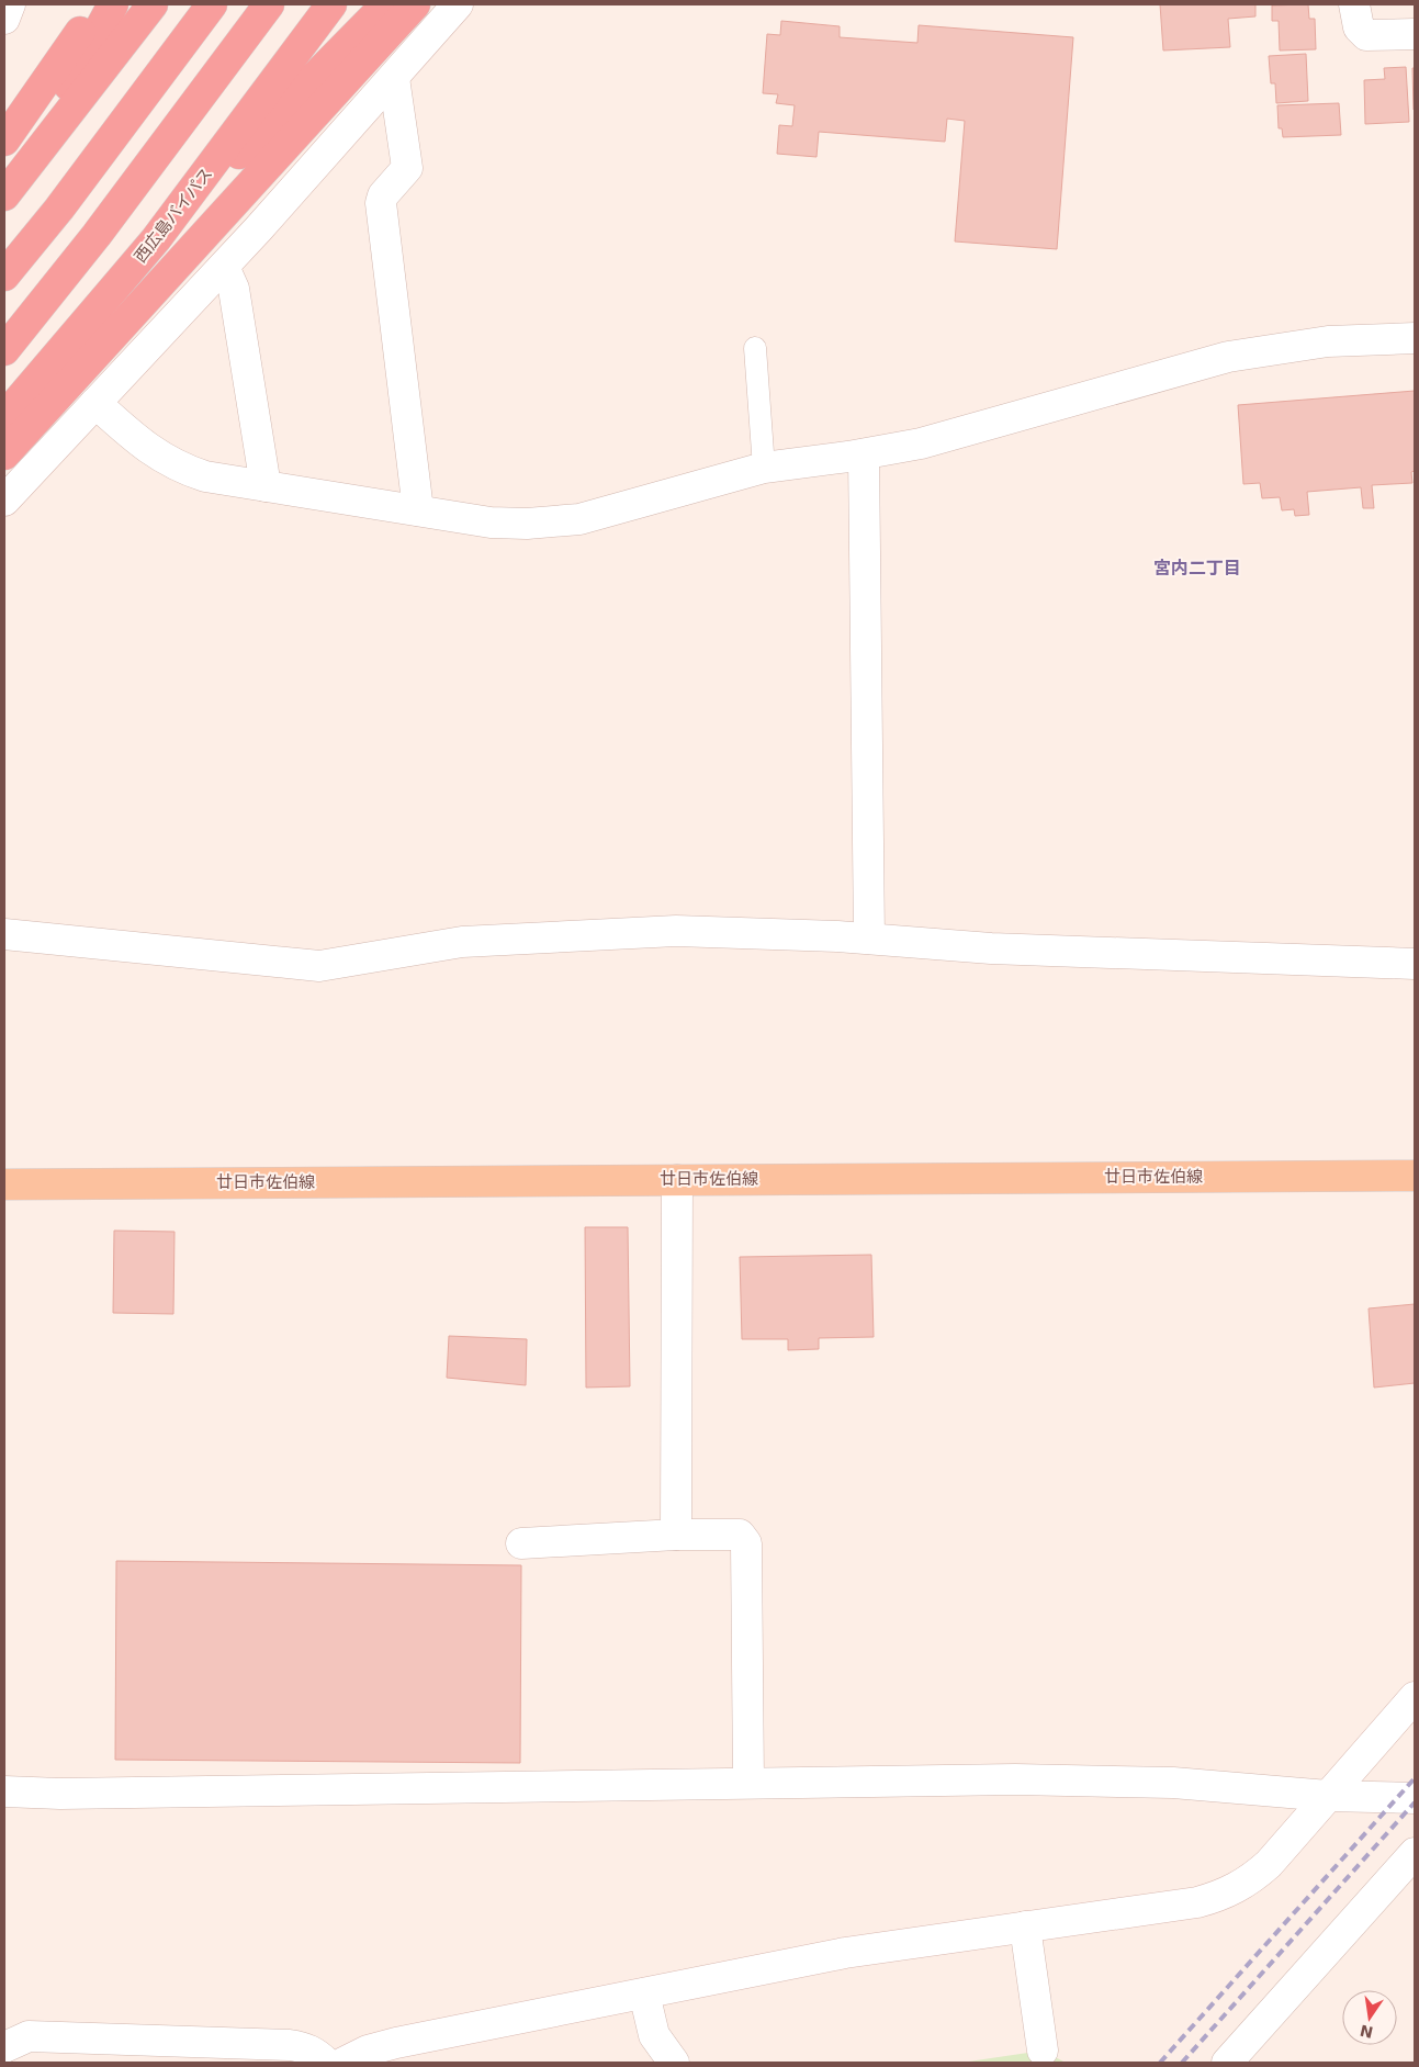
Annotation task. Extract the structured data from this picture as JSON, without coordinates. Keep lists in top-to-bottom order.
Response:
{
  "streets": {
    "highway": ["西広島バイパス"],
    "main road": ["廿日市佐伯線"]
  },
  "districts": ["宮内二丁目"],
  "north": "bottom"
}
